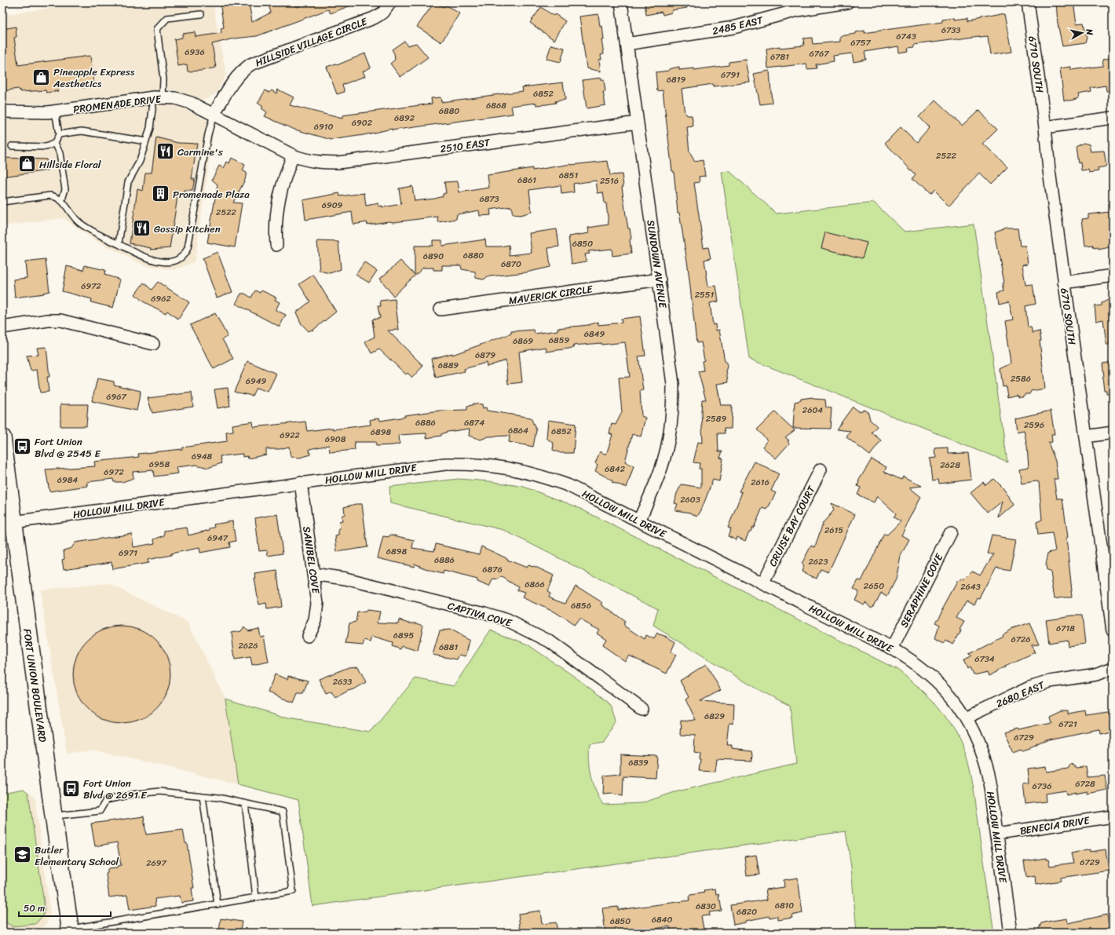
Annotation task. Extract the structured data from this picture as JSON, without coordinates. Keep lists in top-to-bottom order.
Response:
{
  "streets": {
    "main road": ["FORT UNION BOULEVARD"],
    "street": [
      "2485 EAST",
      "HILLSIDE VILLAGE CIRCLE",
      "6710 SOUTH",
      "PROMENADE DRIVE",
      "2510 EAST",
      "SUNDOWN AVENUE",
      "MAVERICK CIRCLE",
      "HOLLOW MILL DRIVE",
      "CRUISE BAY COURT",
      "SANIBEL COVE",
      "SERAPHINE COVE",
      "CAPTIVA COVE",
      "2680 EAST",
      "BENECIA DRIVE"
    ]
  },
  "crossings": [
    ["2485 EAST", "SUNDOWN AVENUE"],
    ["HILLSIDE VILLAGE CIRCLE", "PROMENADE DRIVE"],
    ["PROMENADE DRIVE", "2510 EAST"],
    ["2510 EAST", "SUNDOWN AVENUE"],
    ["SUNDOWN AVENUE", "MAVERICK CIRCLE"],
    ["SUNDOWN AVENUE", "HOLLOW MILL DRIVE"],
    ["HOLLOW MILL DRIVE", "CRUISE BAY COURT"],
    ["HOLLOW MILL DRIVE", "SANIBEL COVE"],
    ["HOLLOW MILL DRIVE", "SERAPHINE COVE"],
    ["HOLLOW MILL DRIVE", "FORT UNION BOULEVARD"],
    ["HOLLOW MILL DRIVE", "2680 EAST"],
    ["HOLLOW MILL DRIVE", "BENECIA DRIVE"],
    ["SANIBEL COVE", "CAPTIVA COVE"]
  ],
  "places": {
    "shop": ["Pineapple Express Aesthetics", "Hillside Floral"],
    "restaurant": ["Carmine's", "Gossip Kitchen"],
    "building": ["Promenade Plaza"],
    "bus stop": ["Fort Union Blvd @ 2545 E", "Fort Union Blvd @ 2691 E"],
    "school or university": ["Butler Elementary School"]
  },
  "house_numbers": [
    "6733",
    "6743",
    "6757",
    "6936",
    "6767",
    "6781",
    "6791",
    "6819",
    "6852",
    "6868",
    "6880",
    "6892",
    "6902",
    "6910",
    "2522",
    "6851",
    "6861",
    "2516",
    "6873",
    "6909",
    "2522",
    "6850",
    "6880",
    "6890",
    "6870",
    "6972",
    "2551",
    "6962",
    "6849",
    "6859",
    "6869",
    "6879",
    "6889",
    "2586",
    "6949",
    "6967",
    "2604",
    "2589",
    "6886",
    "6874",
    "2596",
    "6864",
    "6852",
    "6898",
    "6922",
    "6908",
    "6948",
    "6958",
    "2628",
    "6842",
    "6972",
    "6984",
    "2616",
    "2603",
    "2615",
    "6947",
    "6898",
    "6971",
    "6886",
    "2623",
    "6876",
    "6866",
    "2650",
    "2643",
    "6856",
    "6718",
    "6895",
    "6726",
    "2626",
    "6881",
    "6734",
    "2633",
    "6829",
    "6721",
    "6729",
    "6839",
    "6728",
    "6736",
    "6729",
    "2697",
    "6810",
    "6830",
    "6820",
    "6840",
    "6850"
  ],
  "scale_bar": "50 m",
  "north": "right"
}
